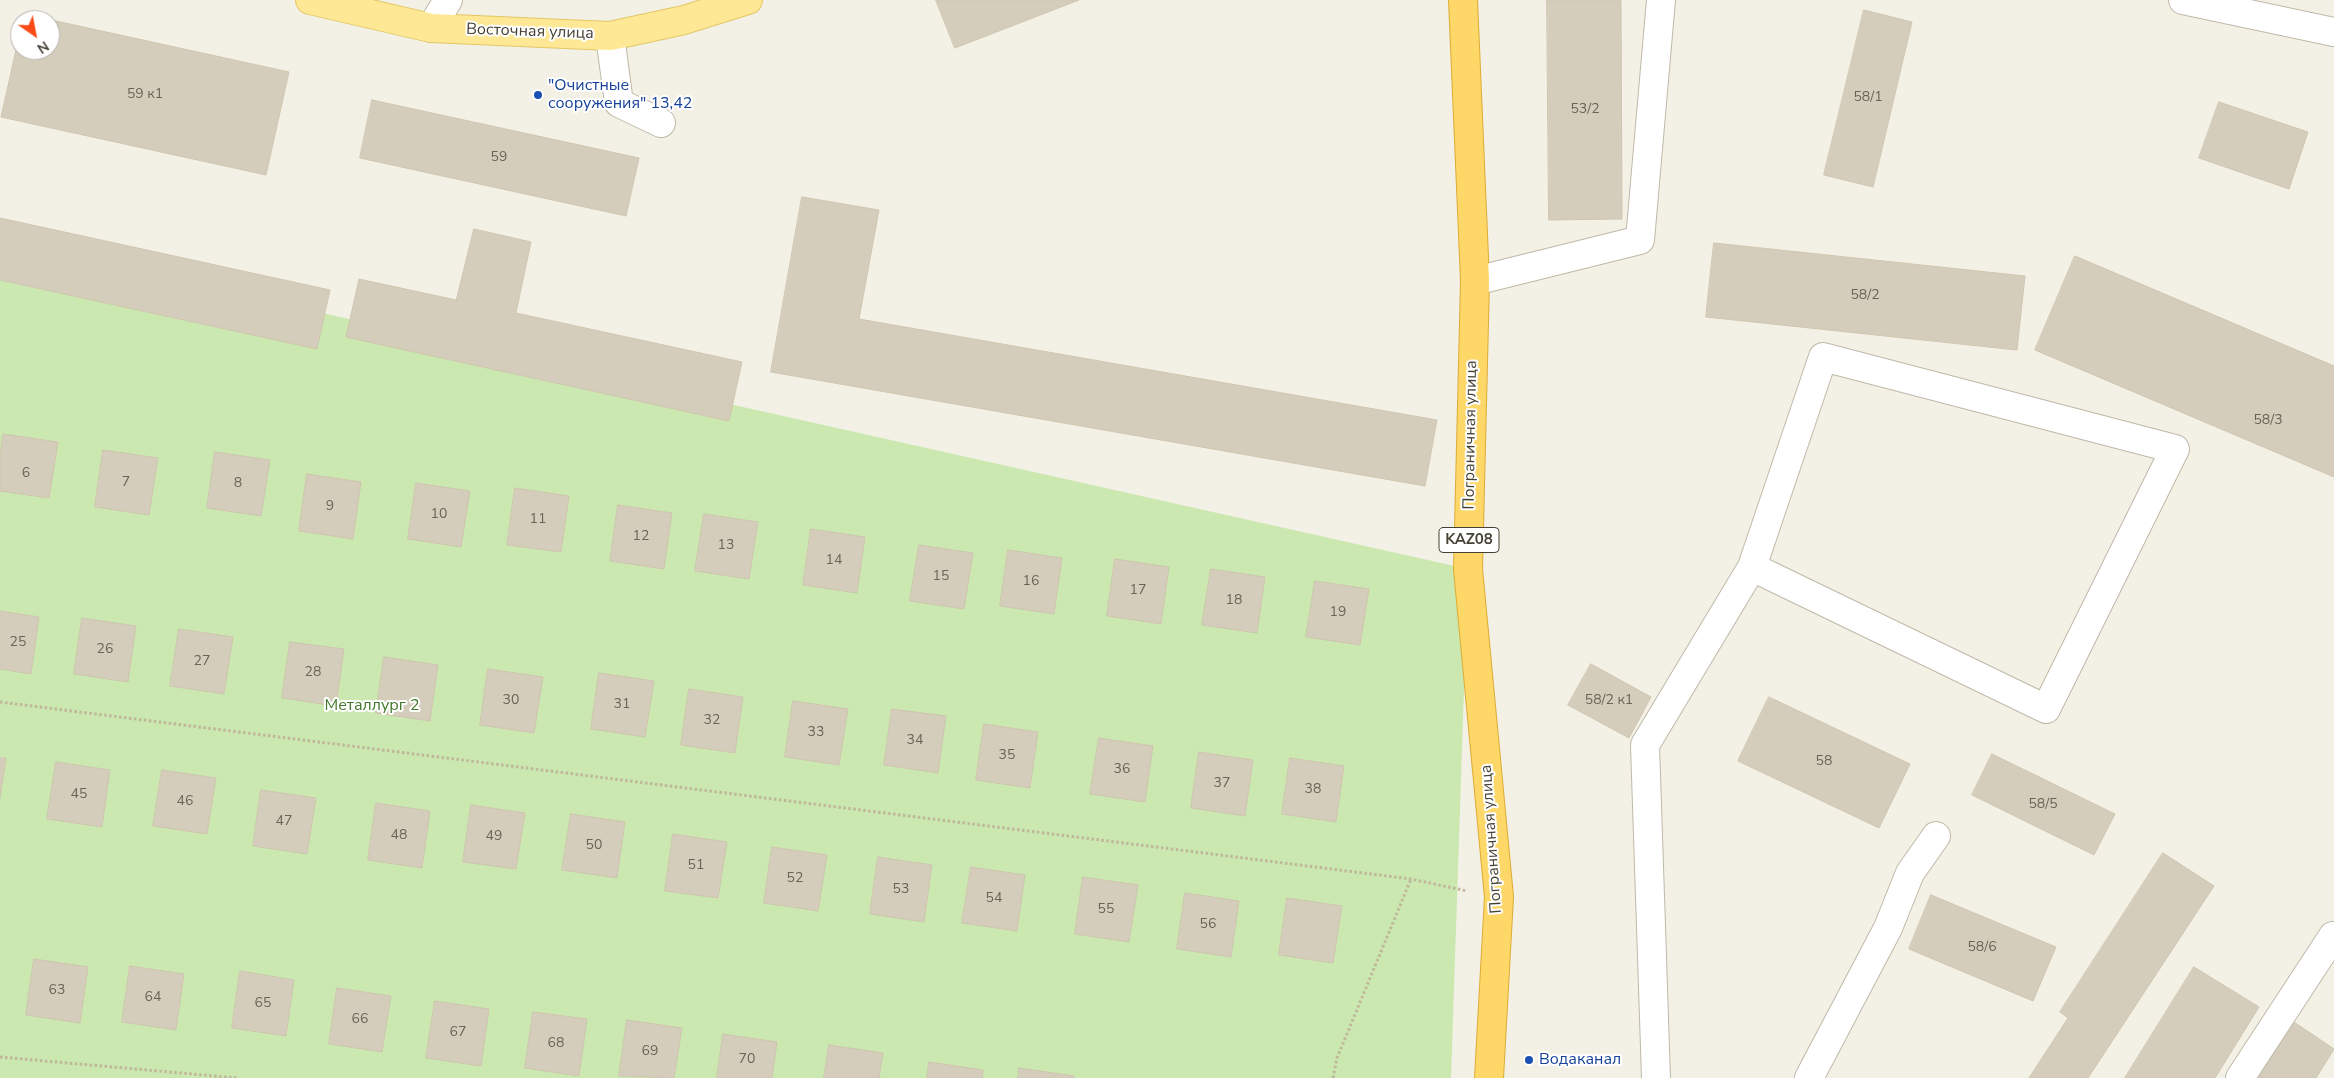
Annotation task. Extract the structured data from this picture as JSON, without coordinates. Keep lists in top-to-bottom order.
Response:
{
  "streets": {
    "highway": ["Пограничная улица", "KAZ08"],
    "main road": ["Восточная улица"]
  },
  "parks": ["Металлург 2"],
  "places": ["\"Очистные сооружения\" 13,42", "Водаканал"],
  "house_numbers": [
    "59 к1",
    "58/1",
    "53/2",
    "59",
    "58/2",
    "58/3",
    "6",
    "7",
    "8",
    "9",
    "10",
    "11",
    "12",
    "13",
    "14",
    "15",
    "16",
    "17",
    "18",
    "19",
    "25",
    "26",
    "27",
    "28",
    "30",
    "58/2 к1",
    "31",
    "32",
    "33",
    "34",
    "35",
    "58",
    "36",
    "37",
    "38",
    "45",
    "46",
    "58/5",
    "47",
    "48",
    "49",
    "50",
    "51",
    "52",
    "53",
    "54",
    "55",
    "56",
    "58/6",
    "63",
    "64",
    "65",
    "66",
    "67",
    "68",
    "69",
    "70"
  ],
  "north": "bottom right"
}
